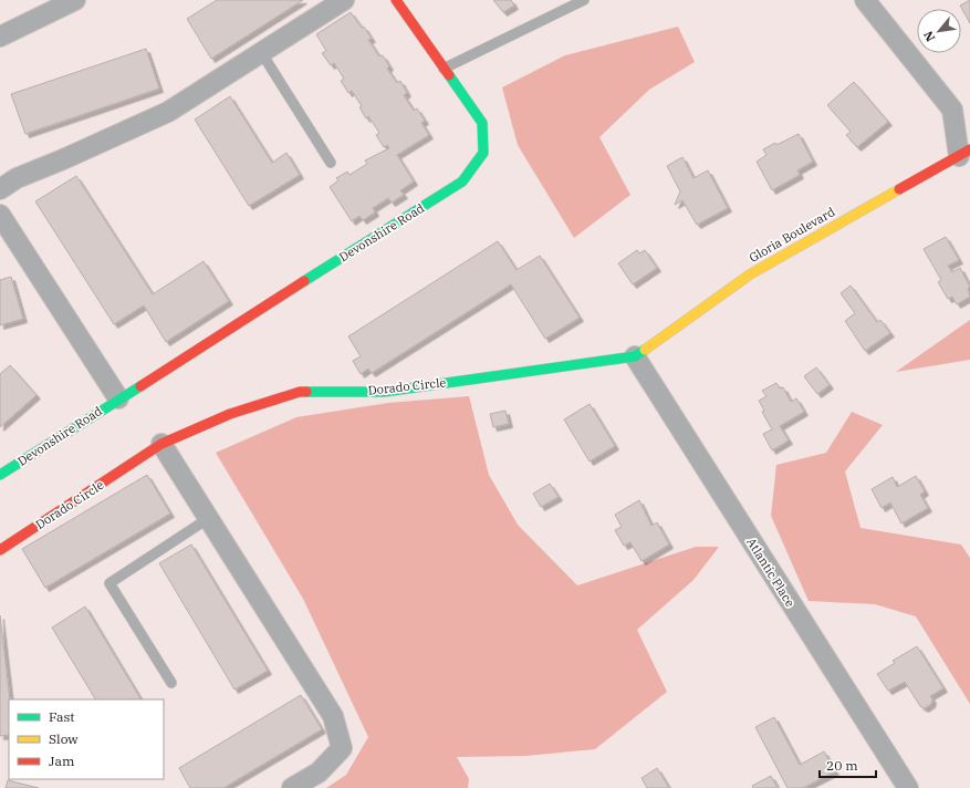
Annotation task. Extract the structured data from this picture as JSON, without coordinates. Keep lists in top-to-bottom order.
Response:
{
  "streets": {
    "street": [
      "Devonshire Road",
      "Gloria Boulevard",
      "Dorado Circle",
      "Atlantic Place"
    ]
  },
  "crossings": [
    ["Gloria Boulevard", "Dorado Circle"],
    ["Gloria Boulevard", "Atlantic Place"],
    ["Dorado Circle", "Atlantic Place"]
  ],
  "legend": ["Fast", "Slow", "Jam"],
  "scale_bar": "20 m",
  "north": "bottom left"
}
